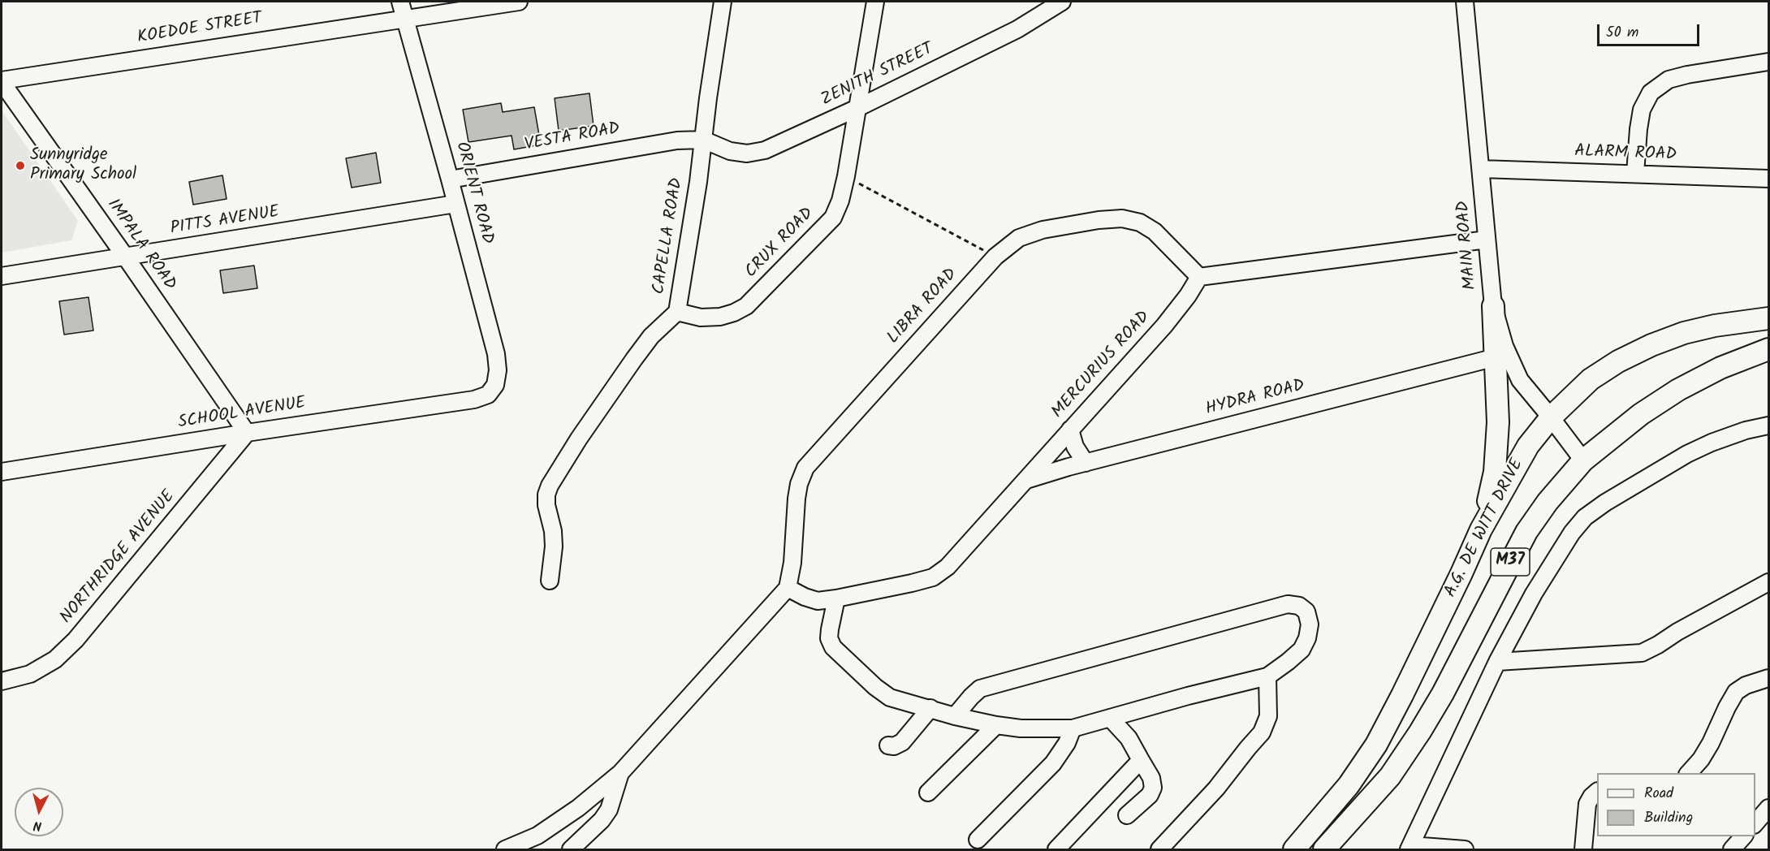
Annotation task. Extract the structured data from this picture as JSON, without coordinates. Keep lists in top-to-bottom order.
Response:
{
  "streets": {
    "main road": ["A.G. DE WITT DRIVE", "M37"],
    "street": [
      "KOEDOE STREET",
      "ZENITH STREET",
      "VESTA ROAD",
      "ALARM ROAD",
      "ORIENT ROAD",
      "PITTS AVENUE",
      "CAPELLA ROAD",
      "CRUX ROAD",
      "IMPALA ROAD",
      "MAIN ROAD",
      "LIBRA ROAD",
      "MERCURIUS ROAD",
      "HYDRA ROAD",
      "SCHOOL AVENUE",
      "NORTHRIDGE AVENUE"
    ]
  },
  "crossings": [
    ["KOEDOE STREET", "ORIENT ROAD"],
    ["KOEDOE STREET", "IMPALA ROAD"],
    ["ZENITH STREET", "VESTA ROAD"],
    ["ZENITH STREET", "CAPELLA ROAD"],
    ["ZENITH STREET", "CRUX ROAD"],
    ["VESTA ROAD", "ORIENT ROAD"],
    ["VESTA ROAD", "CAPELLA ROAD"],
    ["ALARM ROAD", "MAIN ROAD"],
    ["ORIENT ROAD", "PITTS AVENUE"],
    ["ORIENT ROAD", "SCHOOL AVENUE"],
    ["PITTS AVENUE", "IMPALA ROAD"],
    ["CAPELLA ROAD", "CRUX ROAD"],
    ["IMPALA ROAD", "SCHOOL AVENUE"],
    ["IMPALA ROAD", "NORTHRIDGE AVENUE"],
    ["MAIN ROAD", "A.G. DE WITT DRIVE"],
    ["MAIN ROAD", "M37"],
    ["LIBRA ROAD", "MERCURIUS ROAD"],
    ["MERCURIUS ROAD", "HYDRA ROAD"],
    ["SCHOOL AVENUE", "NORTHRIDGE AVENUE"]
  ],
  "places": ["Sunnyridge Primary School"],
  "legend": ["Road", "Building"],
  "scale_bar": "50 m",
  "north": "bottom"
}
